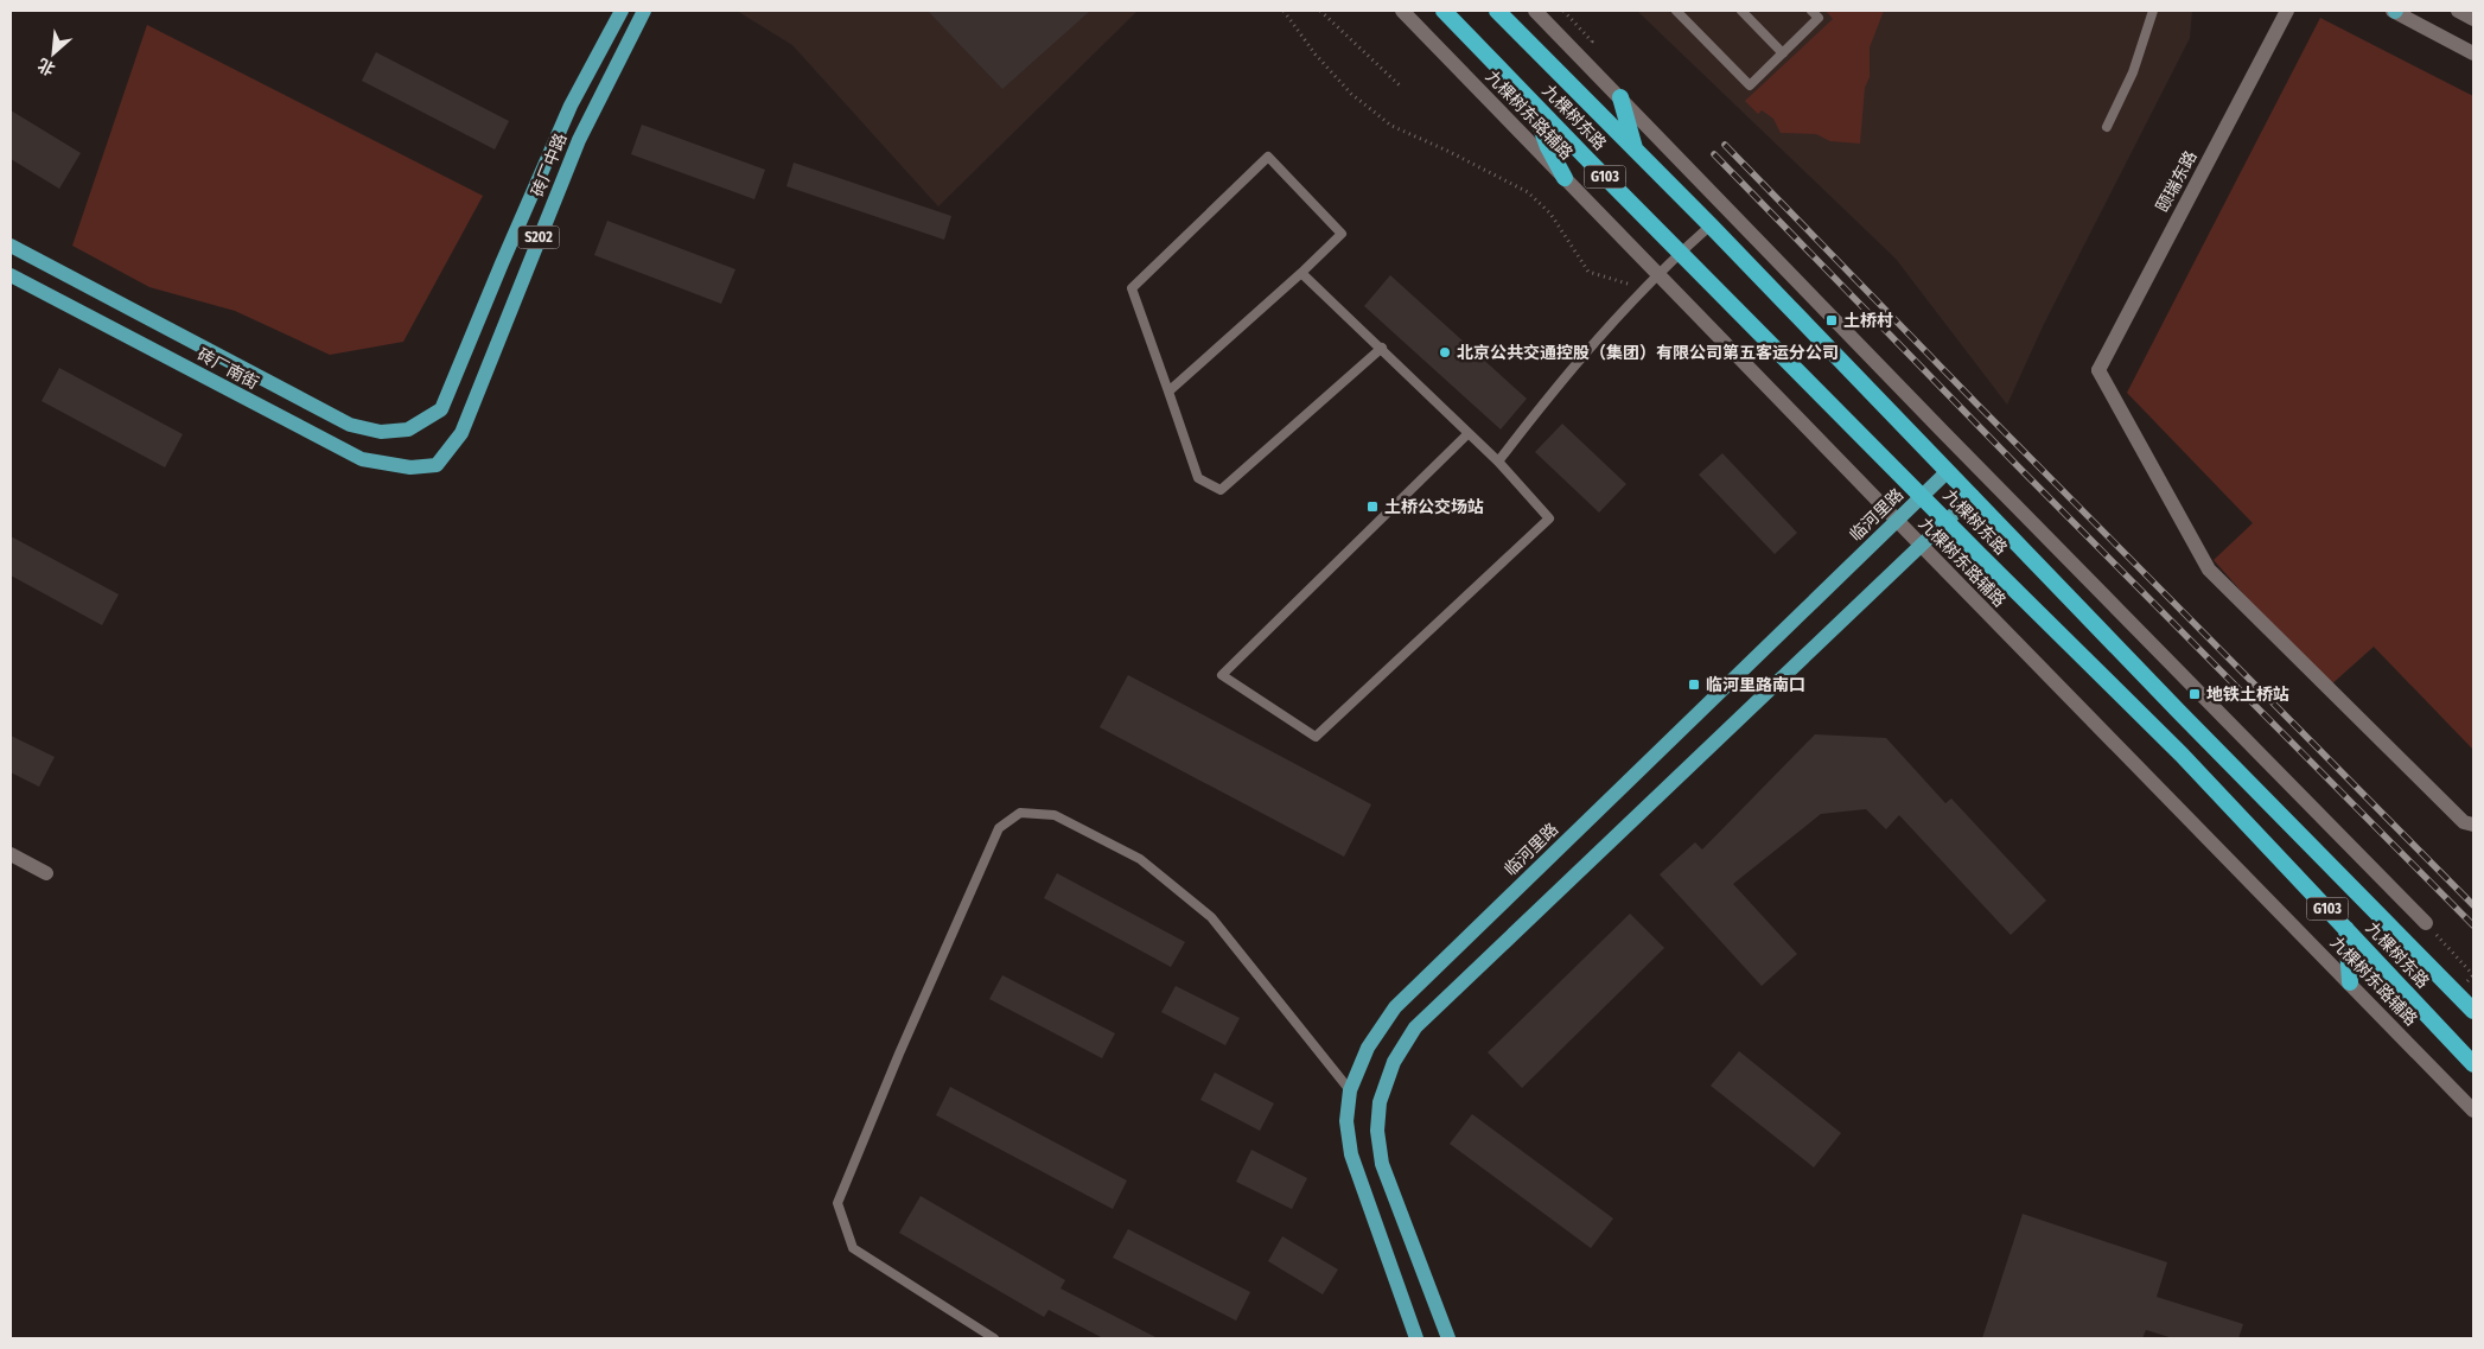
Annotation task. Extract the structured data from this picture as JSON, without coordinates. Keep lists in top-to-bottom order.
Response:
{
  "streets": {
    "highway": ["九棵树东路", "G103"],
    "main road": [
      "砖厂中路",
      "S202",
      "砖厂南街",
      "临河里路"
    ],
    "street": ["九棵树东路辅路", "颐瑞东路"]
  },
  "crossings": [
    ["九棵树东路辅路", "临河里路"],
    ["九棵树东路", "临河里路"],
    ["砖厂中路", "砖厂南街"]
  ],
  "places": {
    "transit": [
      "土桥村",
      "土桥公交场站",
      "临河里路南口",
      "地铁土桥站"
    ],
    "other": ["北京公共交通控股（集团）有限公司第五客运分公司"]
  },
  "north": "bottom left"
}
